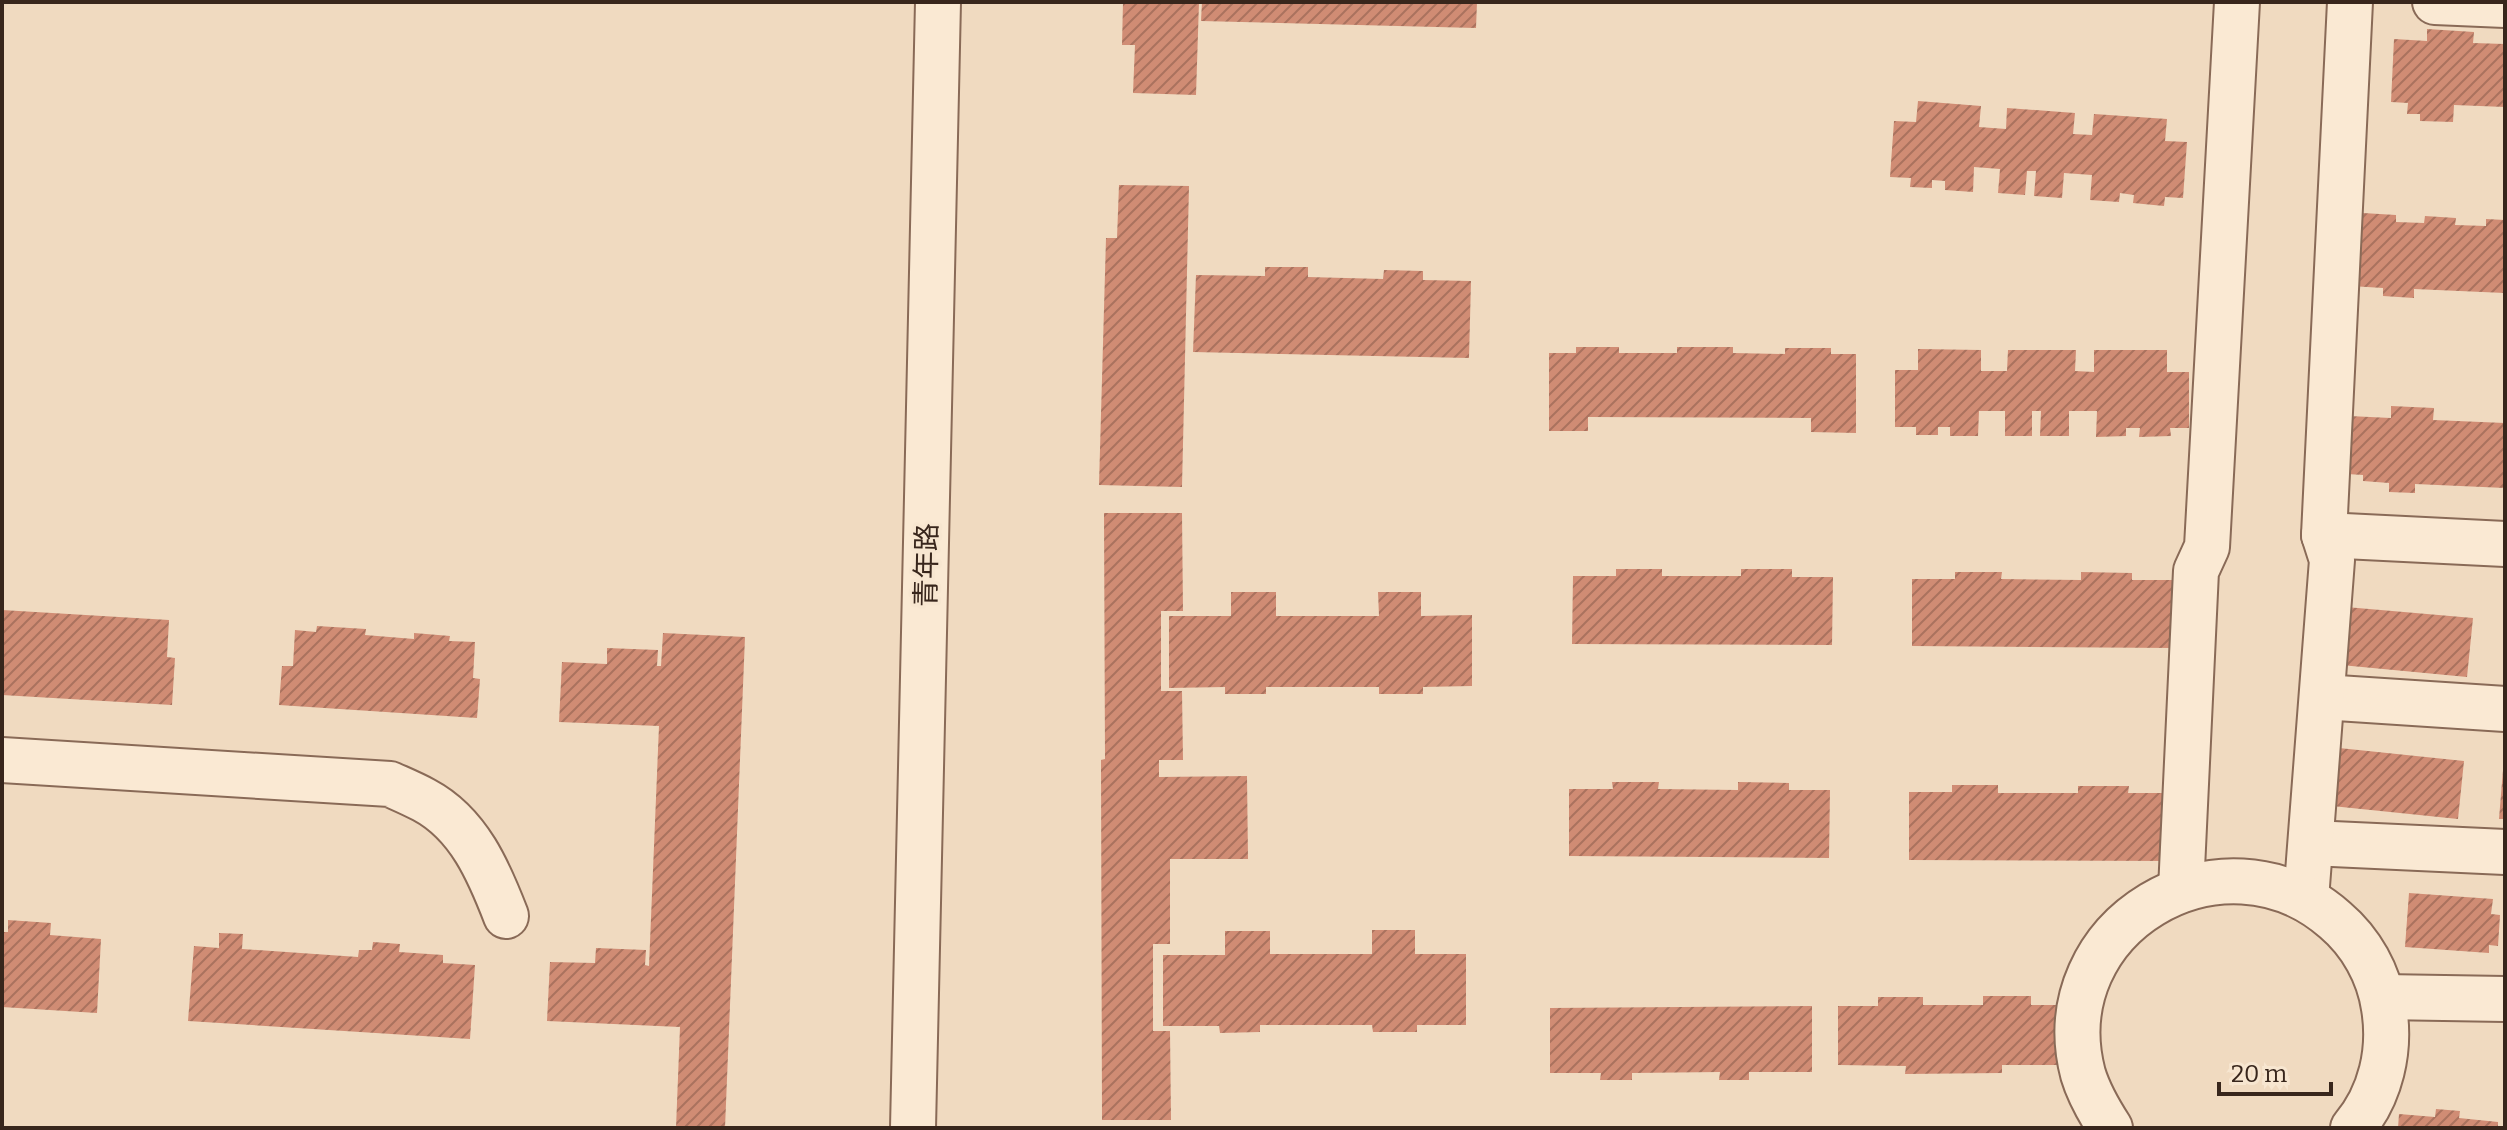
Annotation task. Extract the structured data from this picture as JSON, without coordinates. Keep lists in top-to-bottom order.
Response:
{
  "streets": {
    "street": ["青年路"]
  },
  "scale_bar": "20 m"
}
